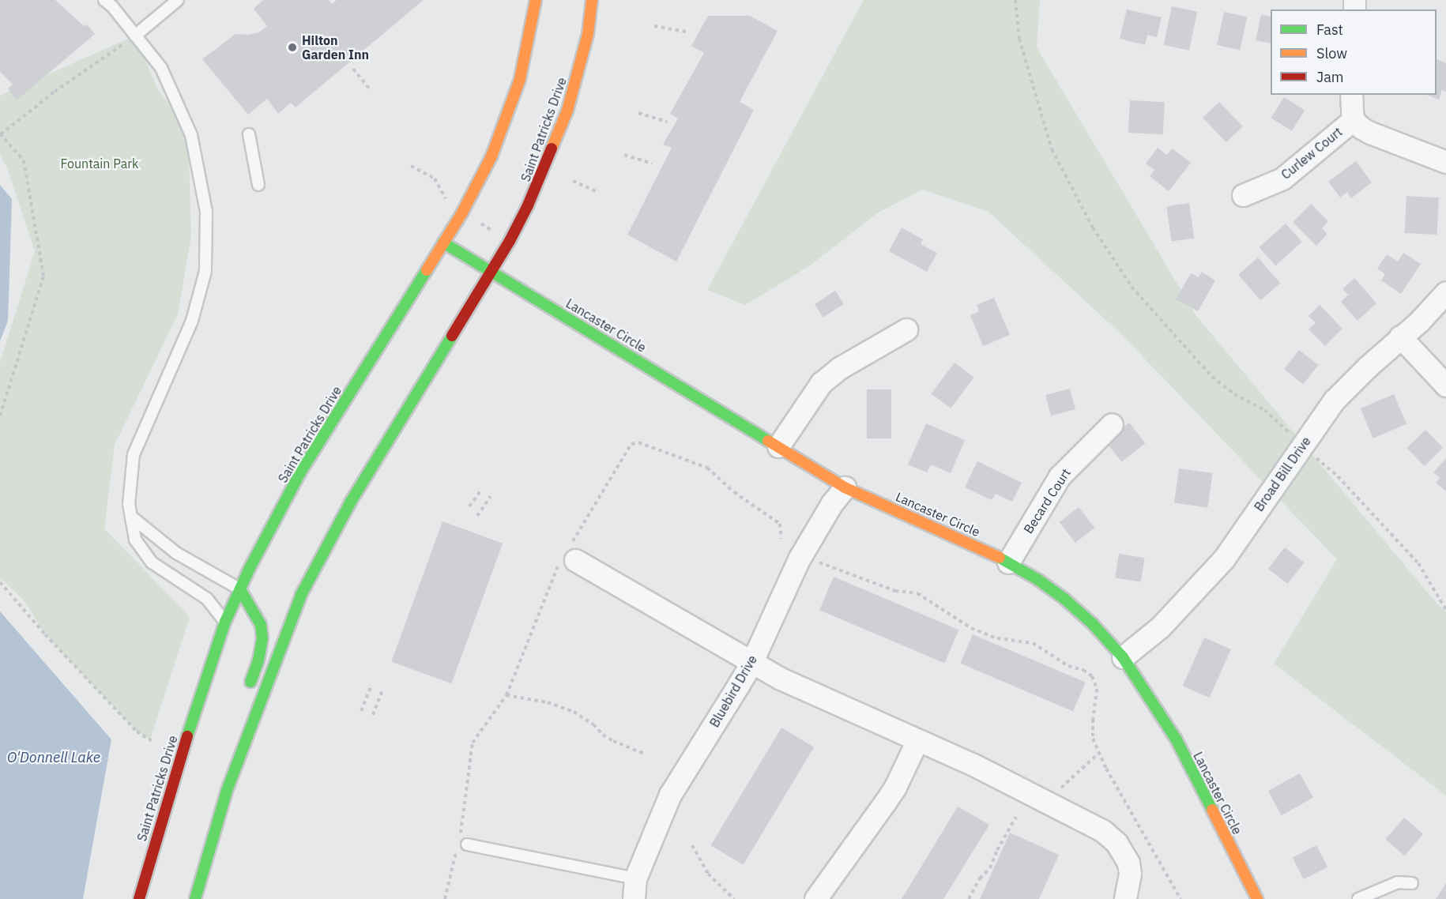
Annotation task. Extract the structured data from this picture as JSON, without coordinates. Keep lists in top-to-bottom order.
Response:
{
  "streets": {
    "main road": ["Saint Patricks Drive", "Lancaster Circle"],
    "street": [
      "Curlew Court",
      "Broad Bill Drive",
      "Becard Court",
      "Bluebird Drive"
    ]
  },
  "crossings": [
    ["Saint Patricks Drive", "Lancaster Circle"],
    ["Lancaster Circle", "Broad Bill Drive"],
    ["Lancaster Circle", "Becard Court"],
    ["Lancaster Circle", "Bluebird Drive"]
  ],
  "water": ["O'Donnell Lake"],
  "parks": ["Fountain Park"],
  "places": ["Hilton Garden Inn"],
  "legend": ["Fast", "Slow", "Jam"]
}
